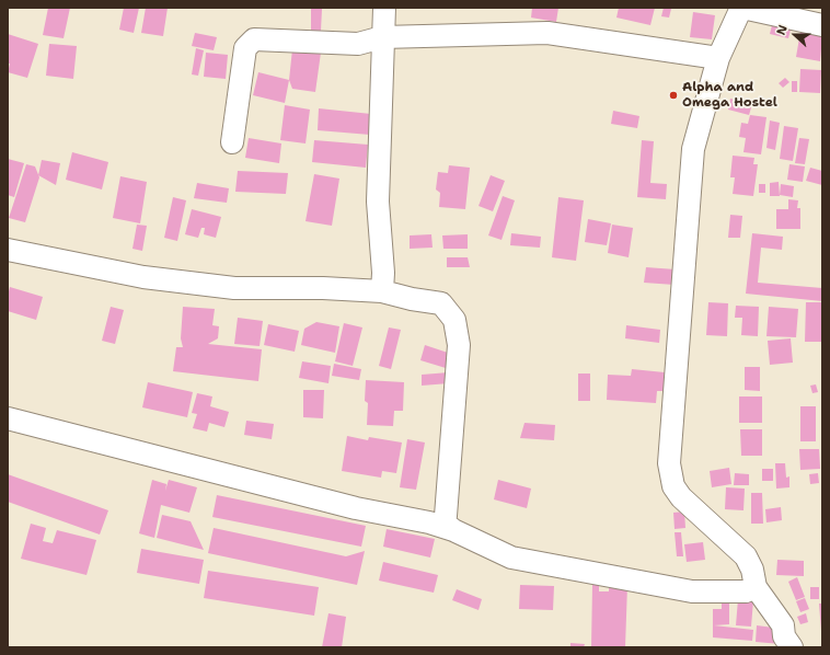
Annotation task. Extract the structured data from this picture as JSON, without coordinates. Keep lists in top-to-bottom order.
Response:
{
  "places": ["Alpha and Omega Hostel"],
  "north": "left"
}
